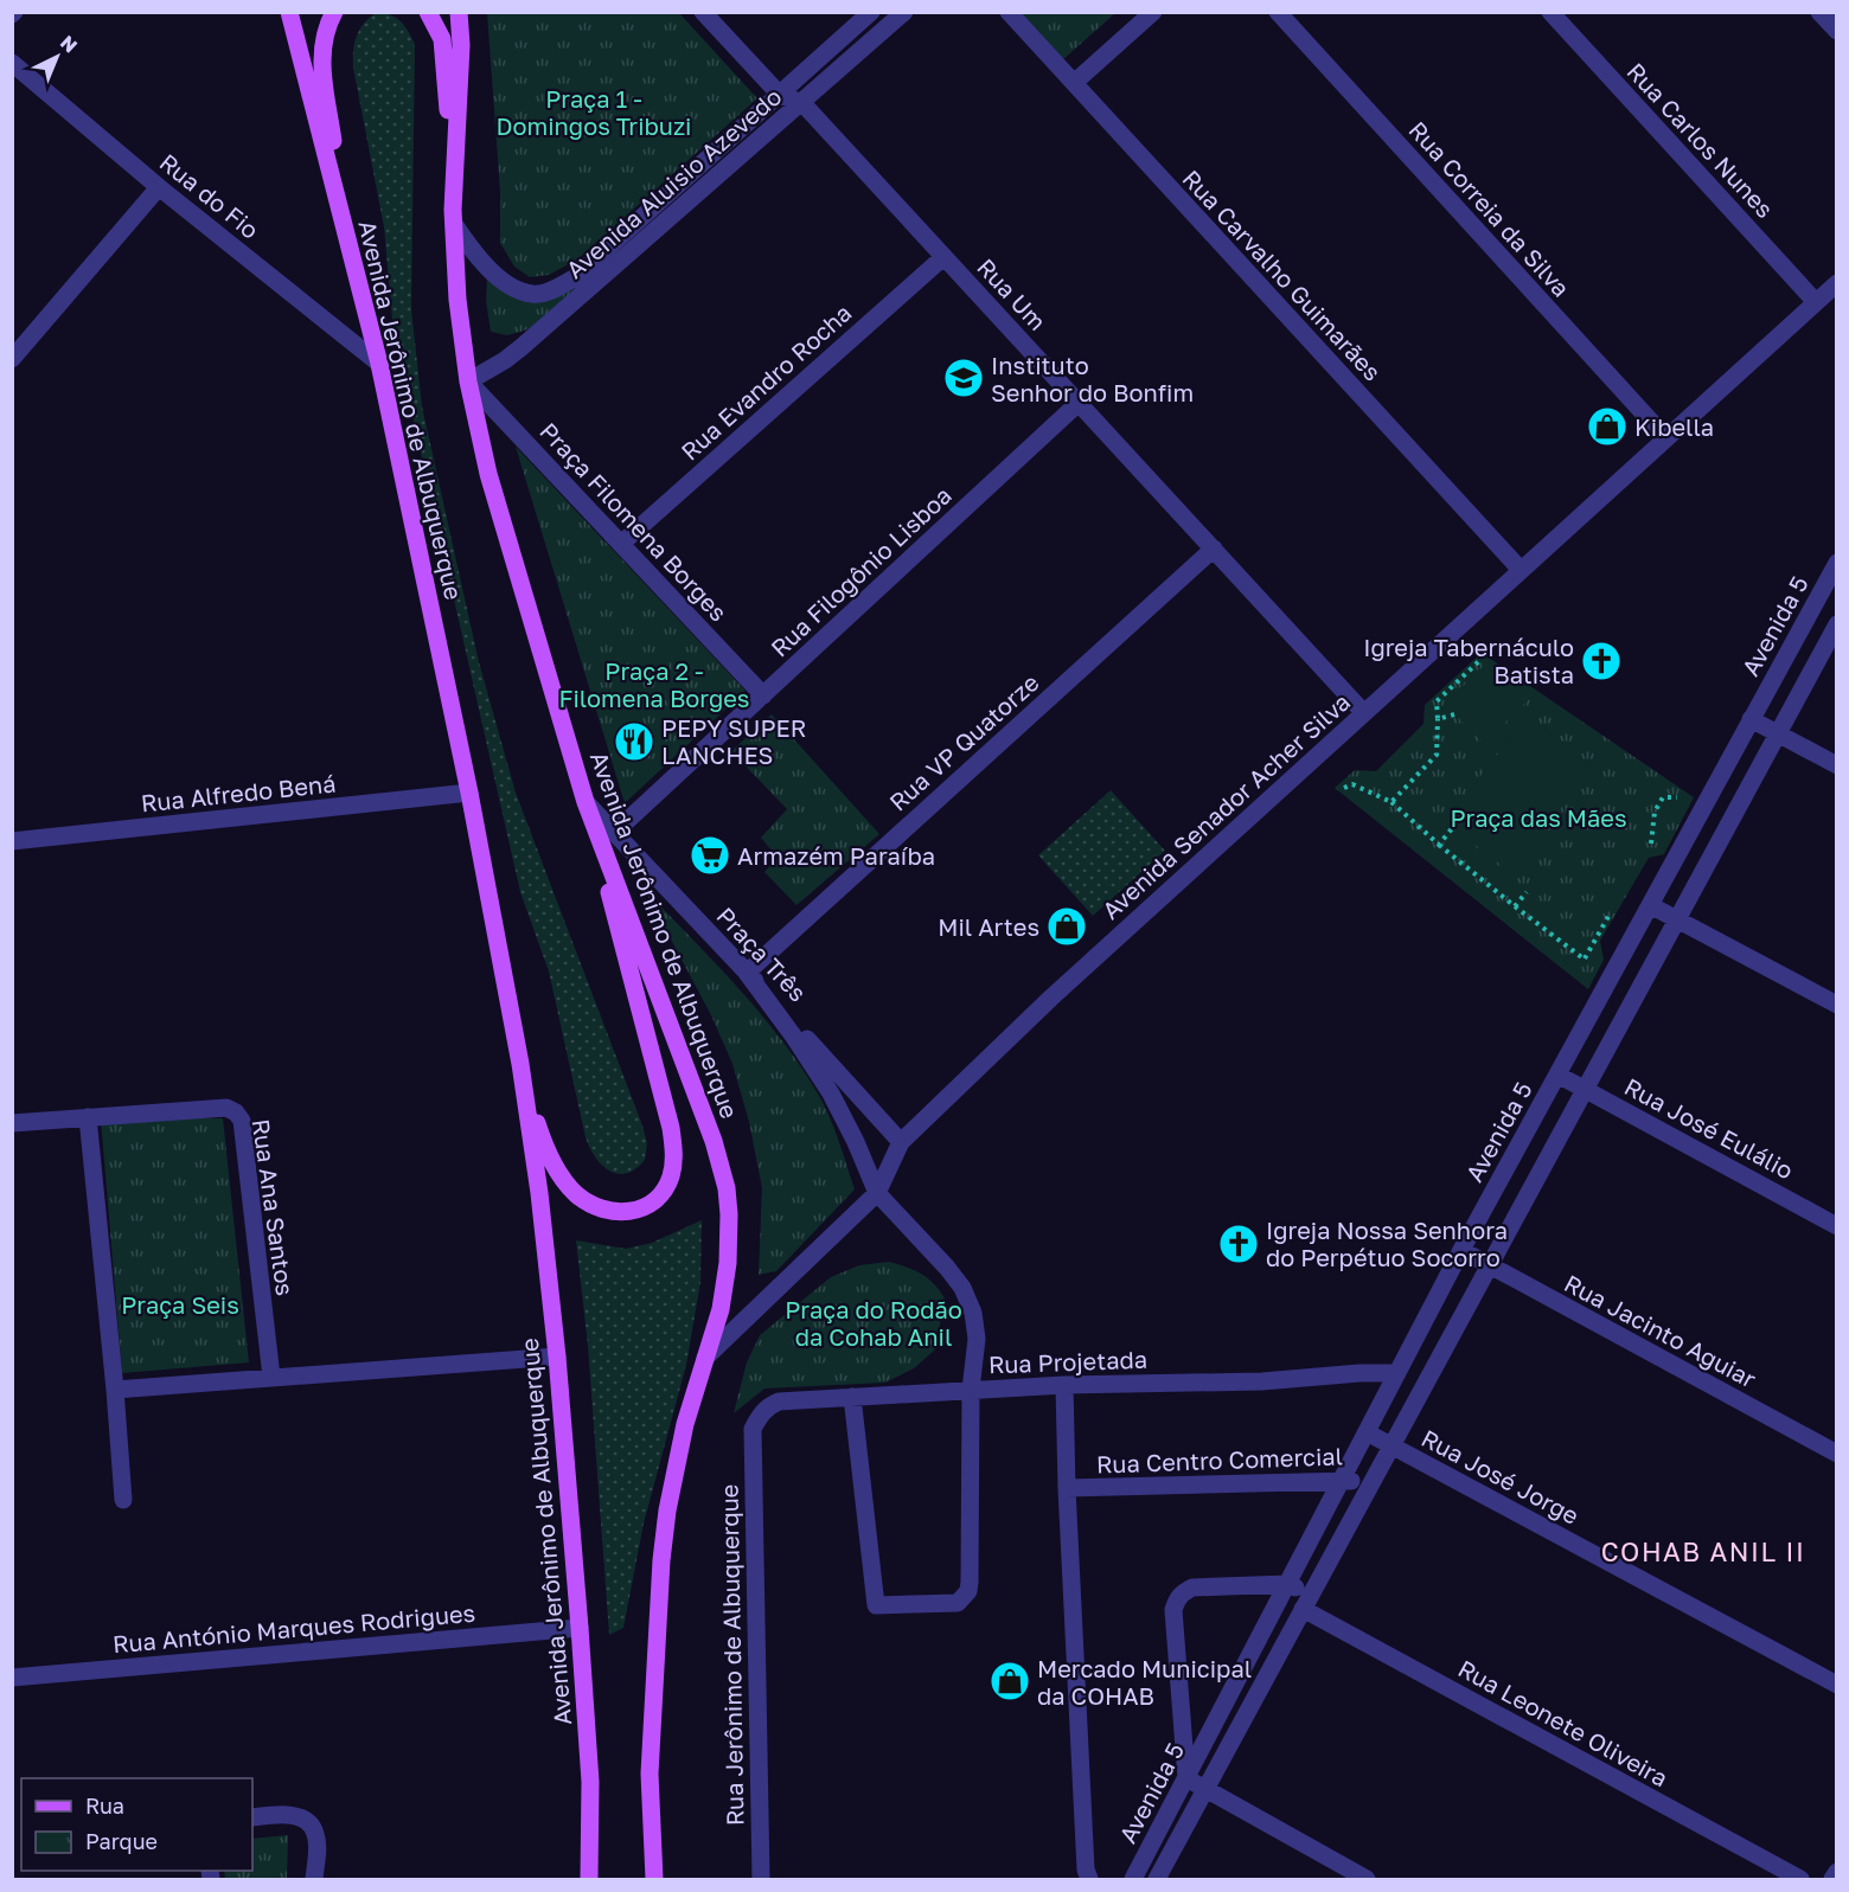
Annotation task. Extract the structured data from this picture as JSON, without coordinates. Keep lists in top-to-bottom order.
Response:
{
  "streets": {
    "main road": ["Avenida Jerônimo de Albuquerque"],
    "street": [
      "Rua Carlos Nunes",
      "Avenida Aluisio Azevedo",
      "Rua do Fio",
      "Rua Correia da Silva",
      "Rua Carvalho Guimarães",
      "Rua Um",
      "Rua Evandro Rocha",
      "Praça Filomena Borges",
      "Rua Filogônio Lisboa",
      "Avenida 5",
      "Rua VP Quatorze",
      "Rua Alfredo Bená",
      "Avenida Senador Acher Silva",
      "Praça Três",
      "Rua José Eulálio",
      "Rua Ana Santos",
      "Rua Jacinto Aguiar",
      "Rua Projetada",
      "Rua Centro Comercial",
      "Rua José Jorge",
      "Rua António Marques Rodrigues",
      "Rua Jerônimo de Albuquerque",
      "Rua Leonete Oliveira"
    ]
  },
  "crossings": [
    ["Rua Carlos Nunes", "Avenida Senador Acher Silva"],
    ["Avenida Aluisio Azevedo", "Rua Um"],
    ["Avenida Aluisio Azevedo", "Avenida Jerônimo de Albuquerque"],
    ["Avenida Aluisio Azevedo", "Praça Filomena Borges"],
    ["Rua do Fio", "Avenida Jerônimo de Albuquerque"],
    ["Rua Correia da Silva", "Avenida Senador Acher Silva"],
    ["Rua Carvalho Guimarães", "Avenida Senador Acher Silva"],
    ["Rua Um", "Rua Evandro Rocha"],
    ["Rua Um", "Rua Filogônio Lisboa"],
    ["Rua Um", "Rua VP Quatorze"],
    ["Rua Um", "Avenida Senador Acher Silva"],
    ["Rua Evandro Rocha", "Praça Filomena Borges"],
    ["Avenida Jerônimo de Albuquerque", "Praça Filomena Borges"],
    ["Avenida Jerônimo de Albuquerque", "Rua Alfredo Bená"],
    ["Avenida Jerônimo de Albuquerque", "Avenida Senador Acher Silva"],
    ["Avenida Jerônimo de Albuquerque", "Praça Três"],
    ["Avenida Jerônimo de Albuquerque", "Rua António Marques Rodrigues"],
    ["Praça Filomena Borges", "Rua Filogônio Lisboa"],
    ["Rua Filogônio Lisboa", "Praça Três"],
    ["Avenida 5", "Rua José Eulálio"],
    ["Avenida 5", "Rua Jacinto Aguiar"],
    ["Avenida 5", "Rua Projetada"],
    ["Avenida 5", "Rua Centro Comercial"],
    ["Avenida 5", "Rua José Jorge"],
    ["Avenida 5", "Rua Leonete Oliveira"],
    ["Rua VP Quatorze", "Praça Três"],
    ["Avenida Senador Acher Silva", "Praça Três"],
    ["Rua Projetada", "Rua Centro Comercial"],
    ["Rua Projetada", "Rua Jerônimo de Albuquerque"]
  ],
  "districts": ["COHAB ANIL II"],
  "parks": [
    "Praça 1 - Domingos Tribuzi",
    "Praça 2 - Filomena Borges",
    "Praça das Mães",
    "Praça Seis",
    "Praça do Rodão da Cohab Anil"
  ],
  "places": {
    "school or university": ["Instituto Senhor do Bonfim"],
    "shop": ["Kibella", "Mil Artes", "Mercado Municipal da COHAB"],
    "church": ["Igreja Tabernáculo Batista", "Igreja Nossa Senhora do Perpétuo Socorro"],
    "restaurant": ["PEPY SUPER LANCHES"],
    "supermarket": ["Armazém Paraíba"]
  },
  "legend": ["Rua", "Parque"],
  "north": "top right"
}
